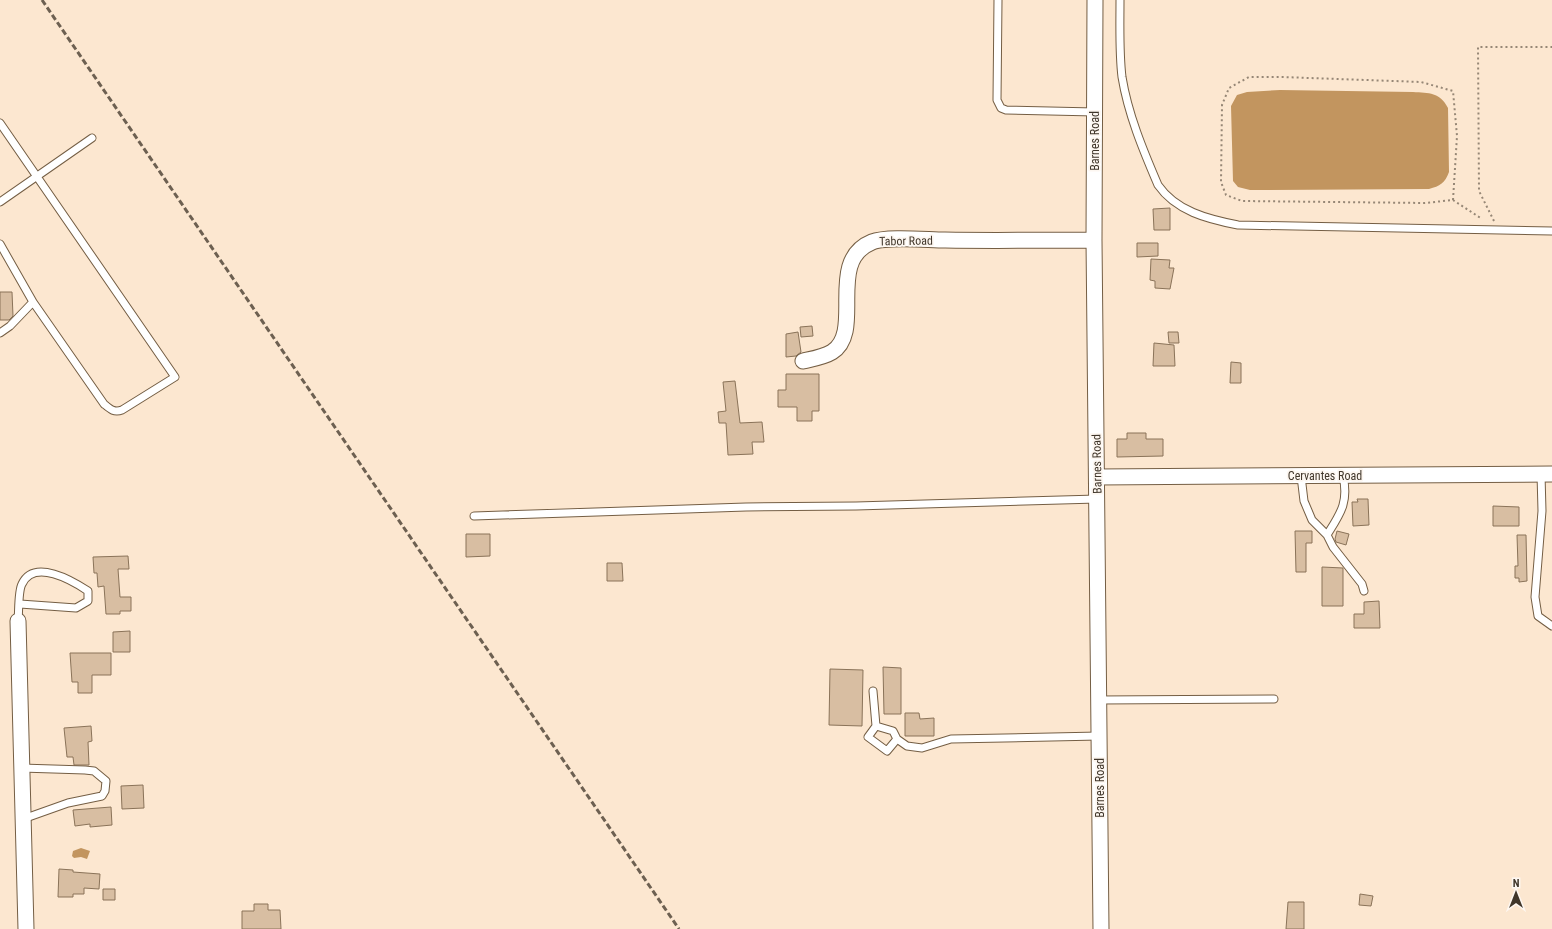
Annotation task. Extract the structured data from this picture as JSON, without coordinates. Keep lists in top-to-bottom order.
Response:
{
  "streets": {
    "street": ["Barnes Road", "Tabor Road", "Cervantes Road"]
  },
  "crossings": [
    ["Barnes Road", "Tabor Road"],
    ["Barnes Road", "Cervantes Road"]
  ],
  "north": "top"
}
